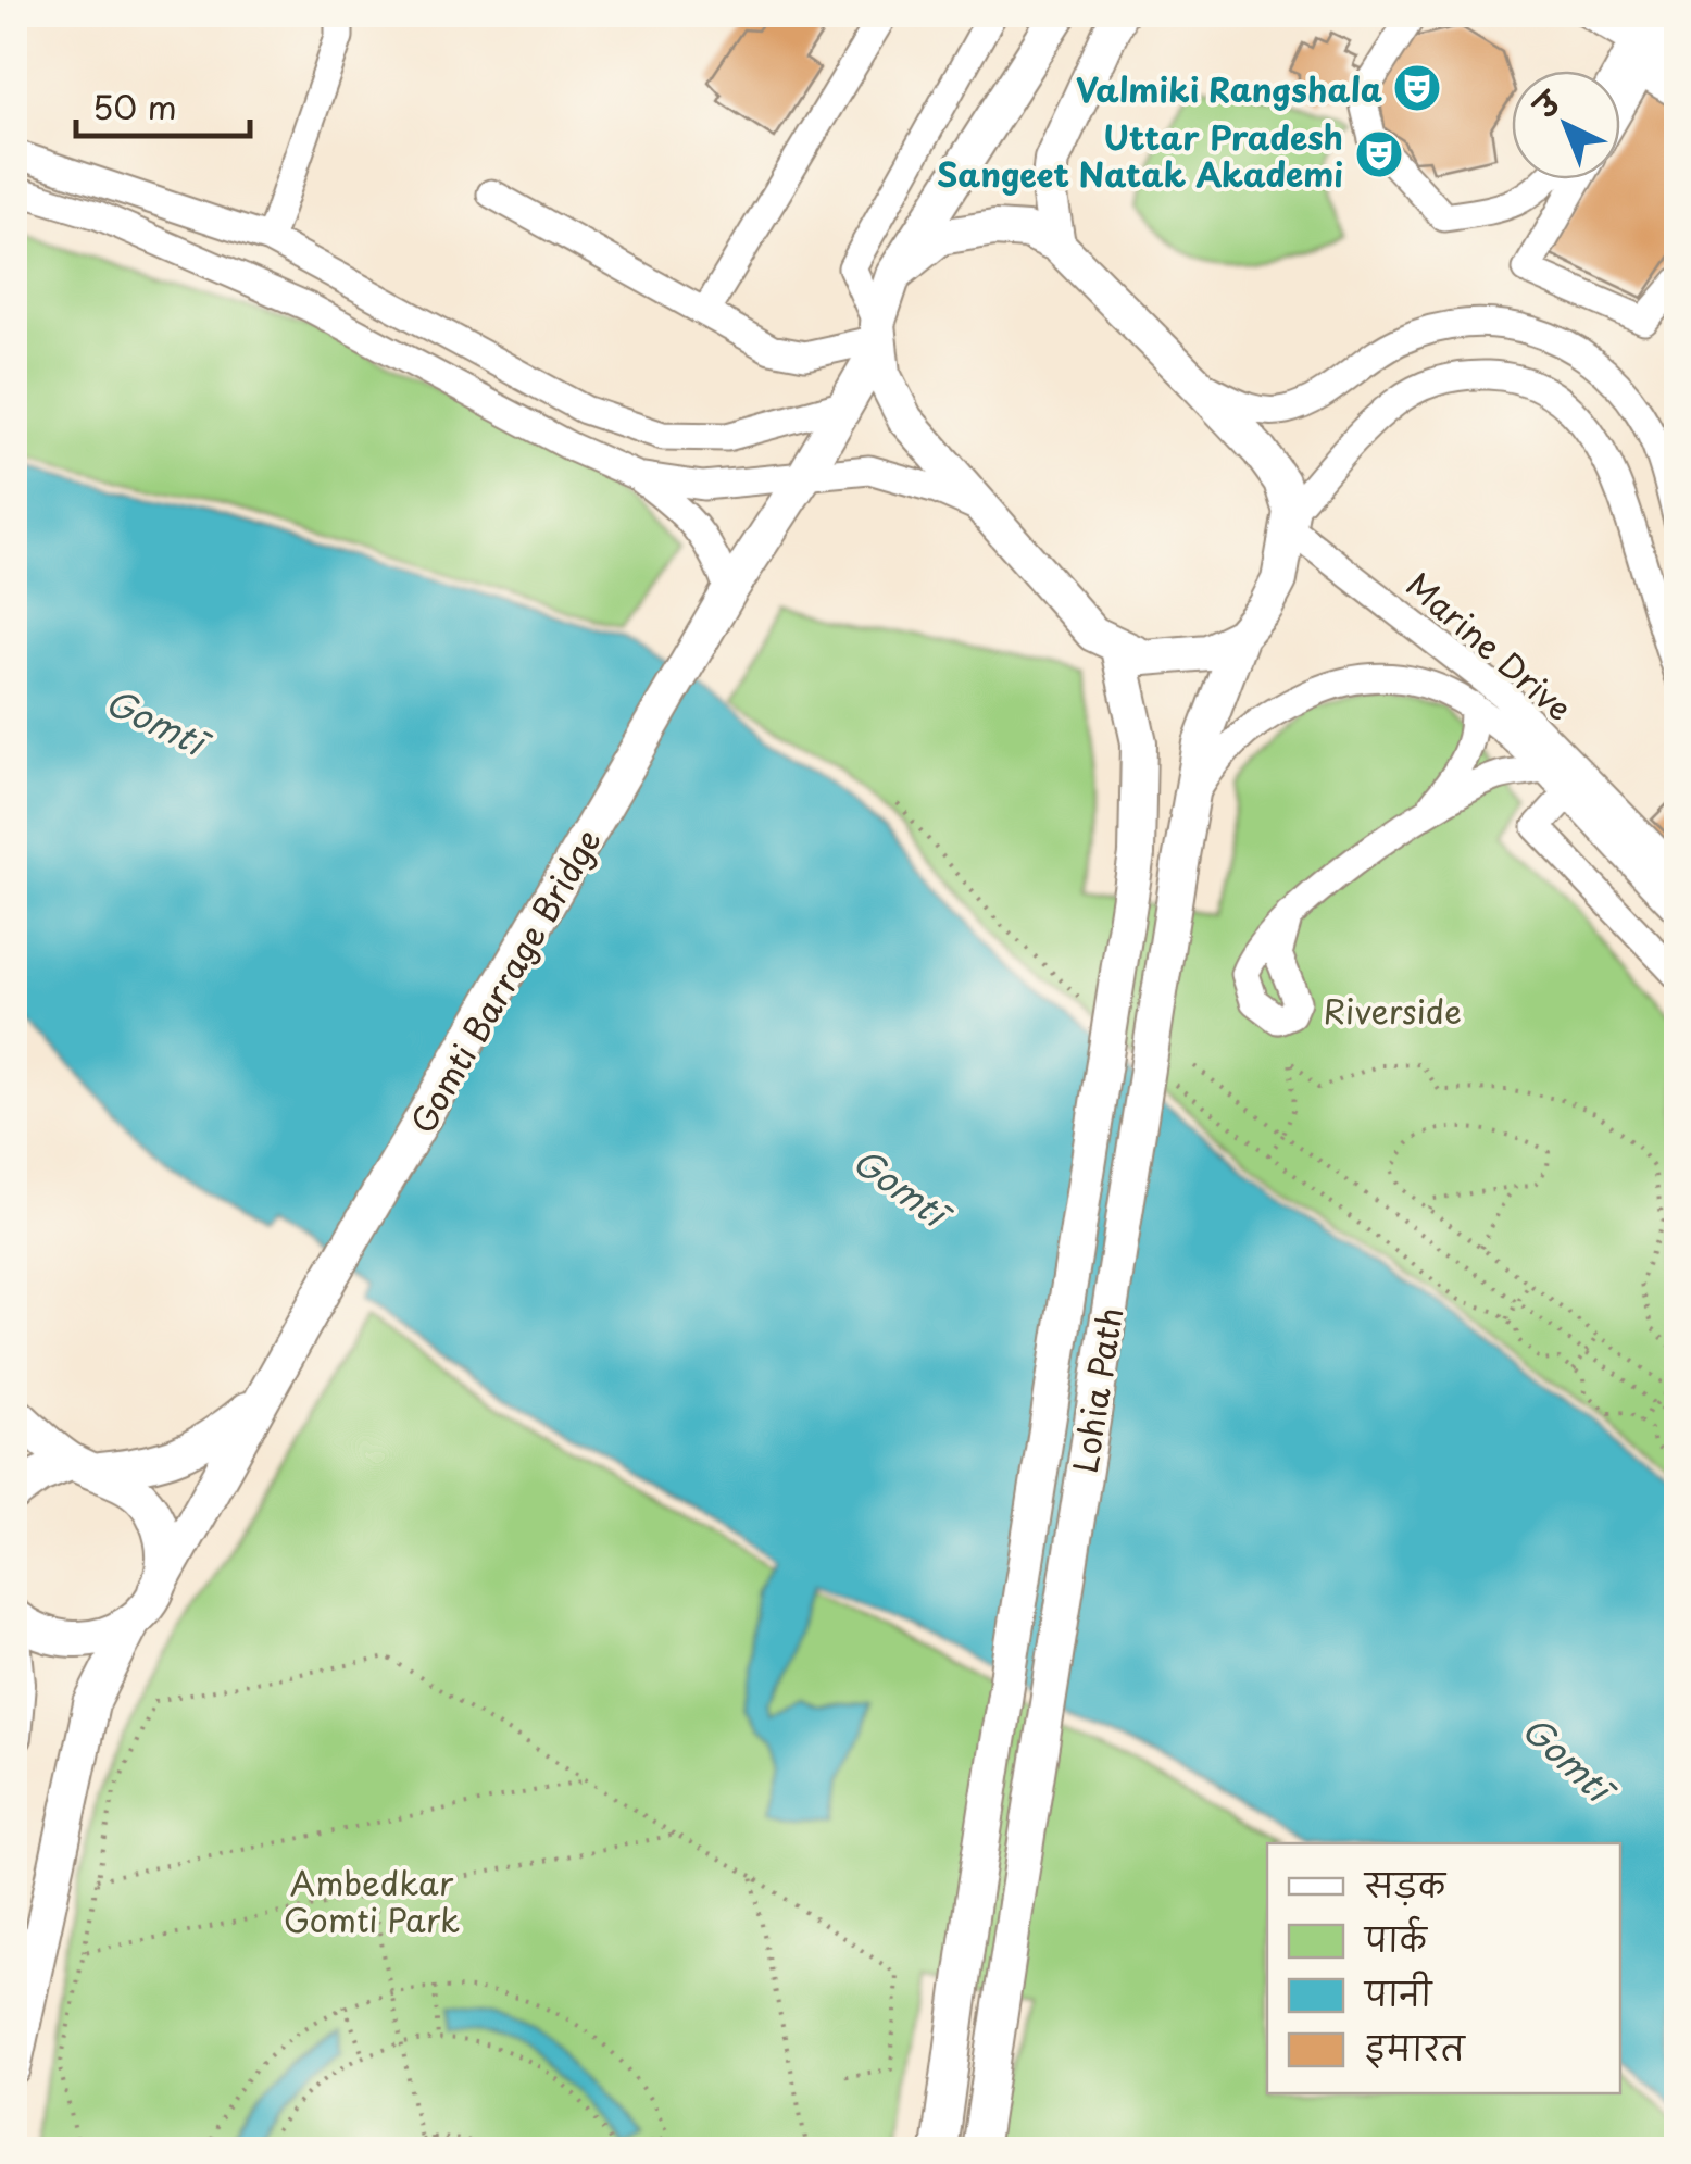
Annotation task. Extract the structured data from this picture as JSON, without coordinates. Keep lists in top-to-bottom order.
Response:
{
  "streets": {
    "main road": ["Gomti Barrage Bridge", "Lohia Path"],
    "street": ["Marine Drive"]
  },
  "crossings": [
    ["Marine Drive", "Lohia Path"]
  ],
  "water": ["Gomtī"],
  "parks": ["Riverside", "Ambedkar Gomti Park"],
  "places": {
    "theatre": ["Valmiki Rangshala", "Uttar Pradesh Sangeet Natak Akademi"]
  },
  "legend": [
    "सड़क",
    "पार्क",
    "पानी",
    "इमारत"
  ],
  "scale_bar": "50 m",
  "north": "top left"
}
